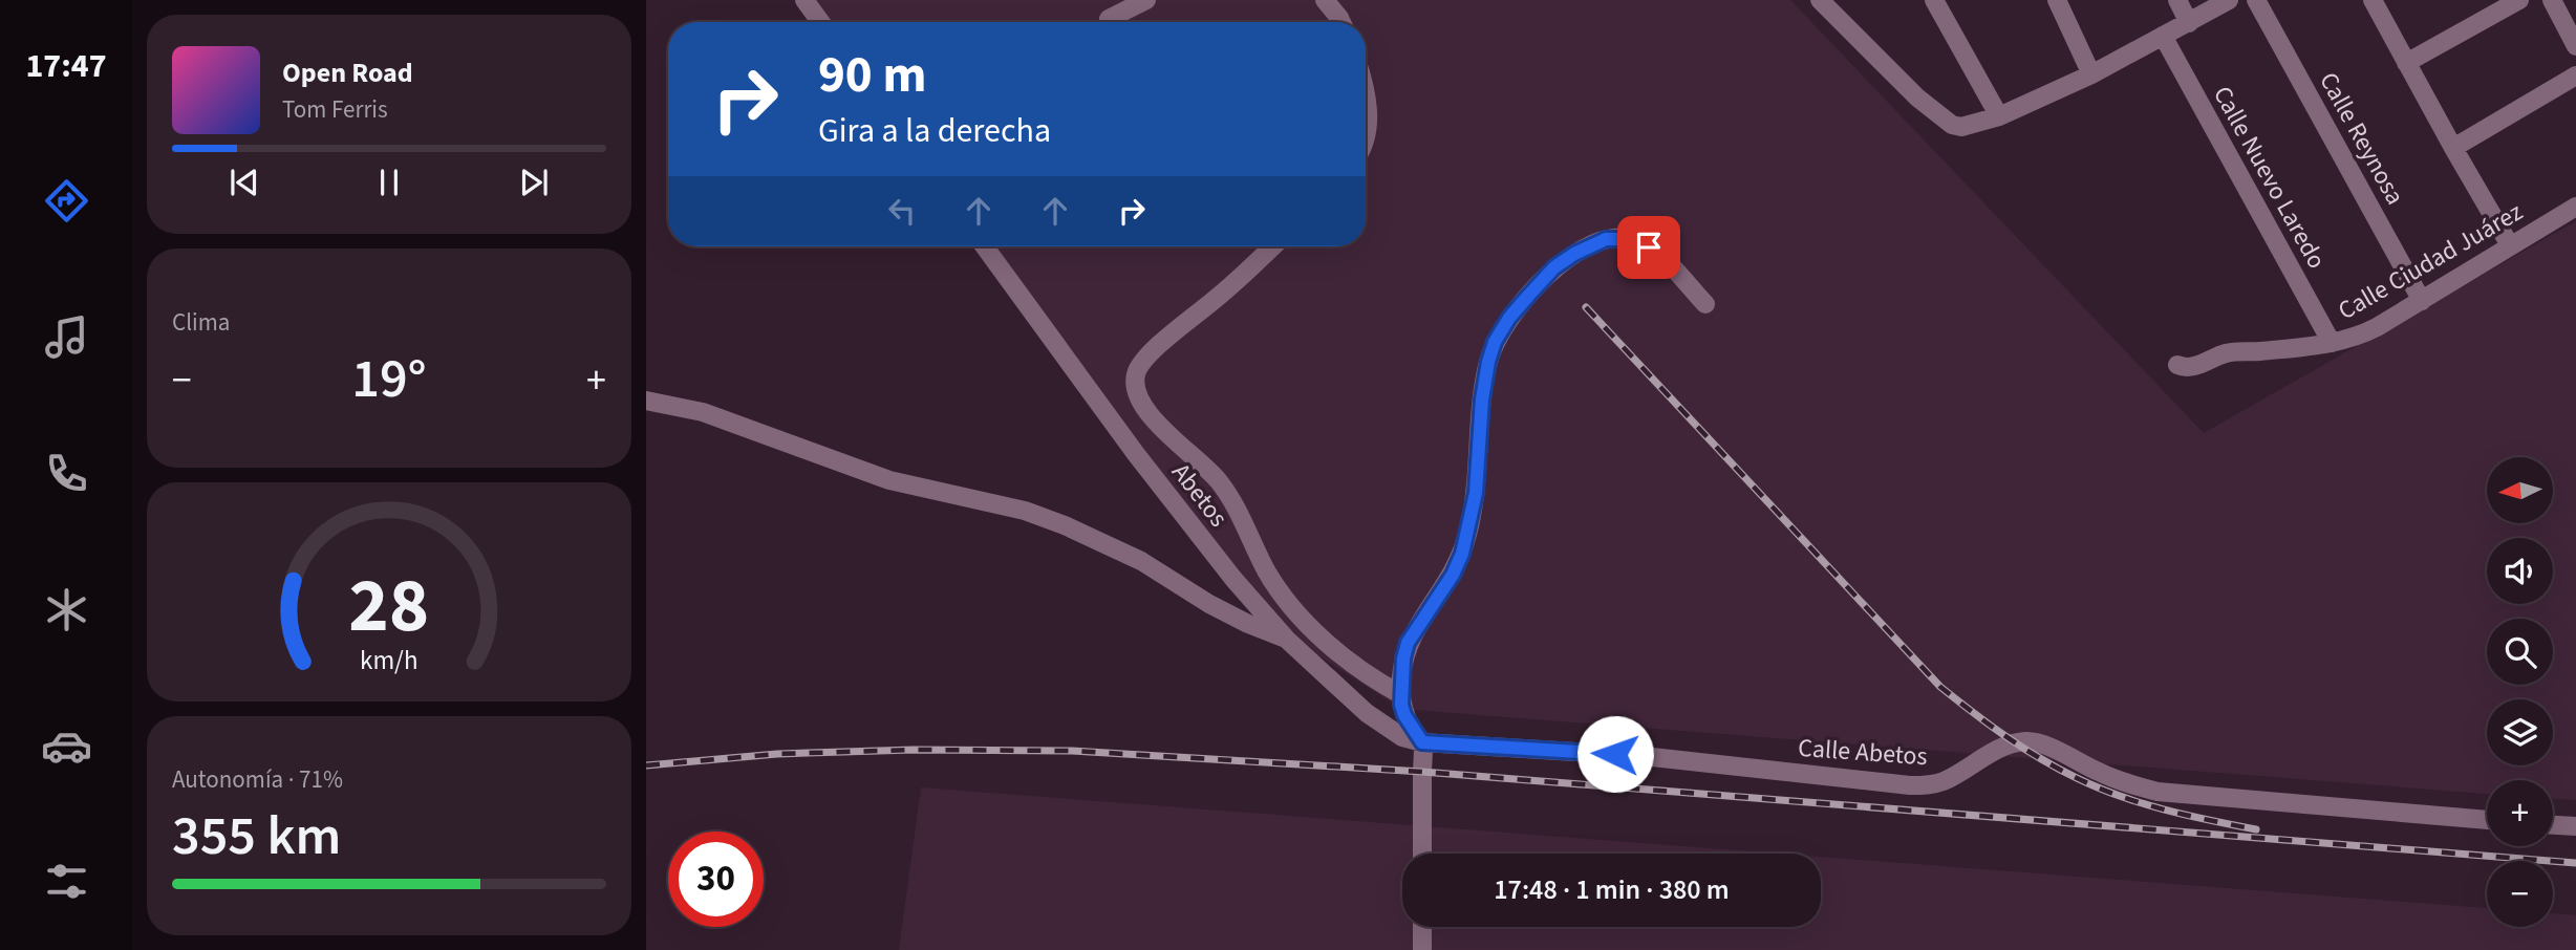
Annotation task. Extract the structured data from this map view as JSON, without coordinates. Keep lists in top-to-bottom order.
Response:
{
  "streets": {
    "street": [
      "Calle Reynosa",
      "Calle Nuevo Laredo",
      "Calle Ciudad Juárez",
      "Abetos",
      "Calle Abetos"
    ]
  },
  "crossings": [
    ["Calle Reynosa", "Calle Ciudad Juárez"],
    ["Calle Nuevo Laredo", "Calle Ciudad Juárez"],
    ["Abetos", "Calle Abetos"]
  ],
  "north": "left",
  "page": {
    "tabs": "17:47",
    "turn": ["90 m", "Gira a la derecha"],
    "song": ["Open Road", "Tom Ferris"],
    "tile": [
      "Clima",
      ["Autonomía · 71%", "355 km"]
    ],
    "heat": ["−", "19°", "+"],
    "map_buttons": ["+", "−"],
    "limit": "30",
    "trip": "17:48 · 1 min · 380 m",
    "gauge": ["28", "km/h"]
  }
}
